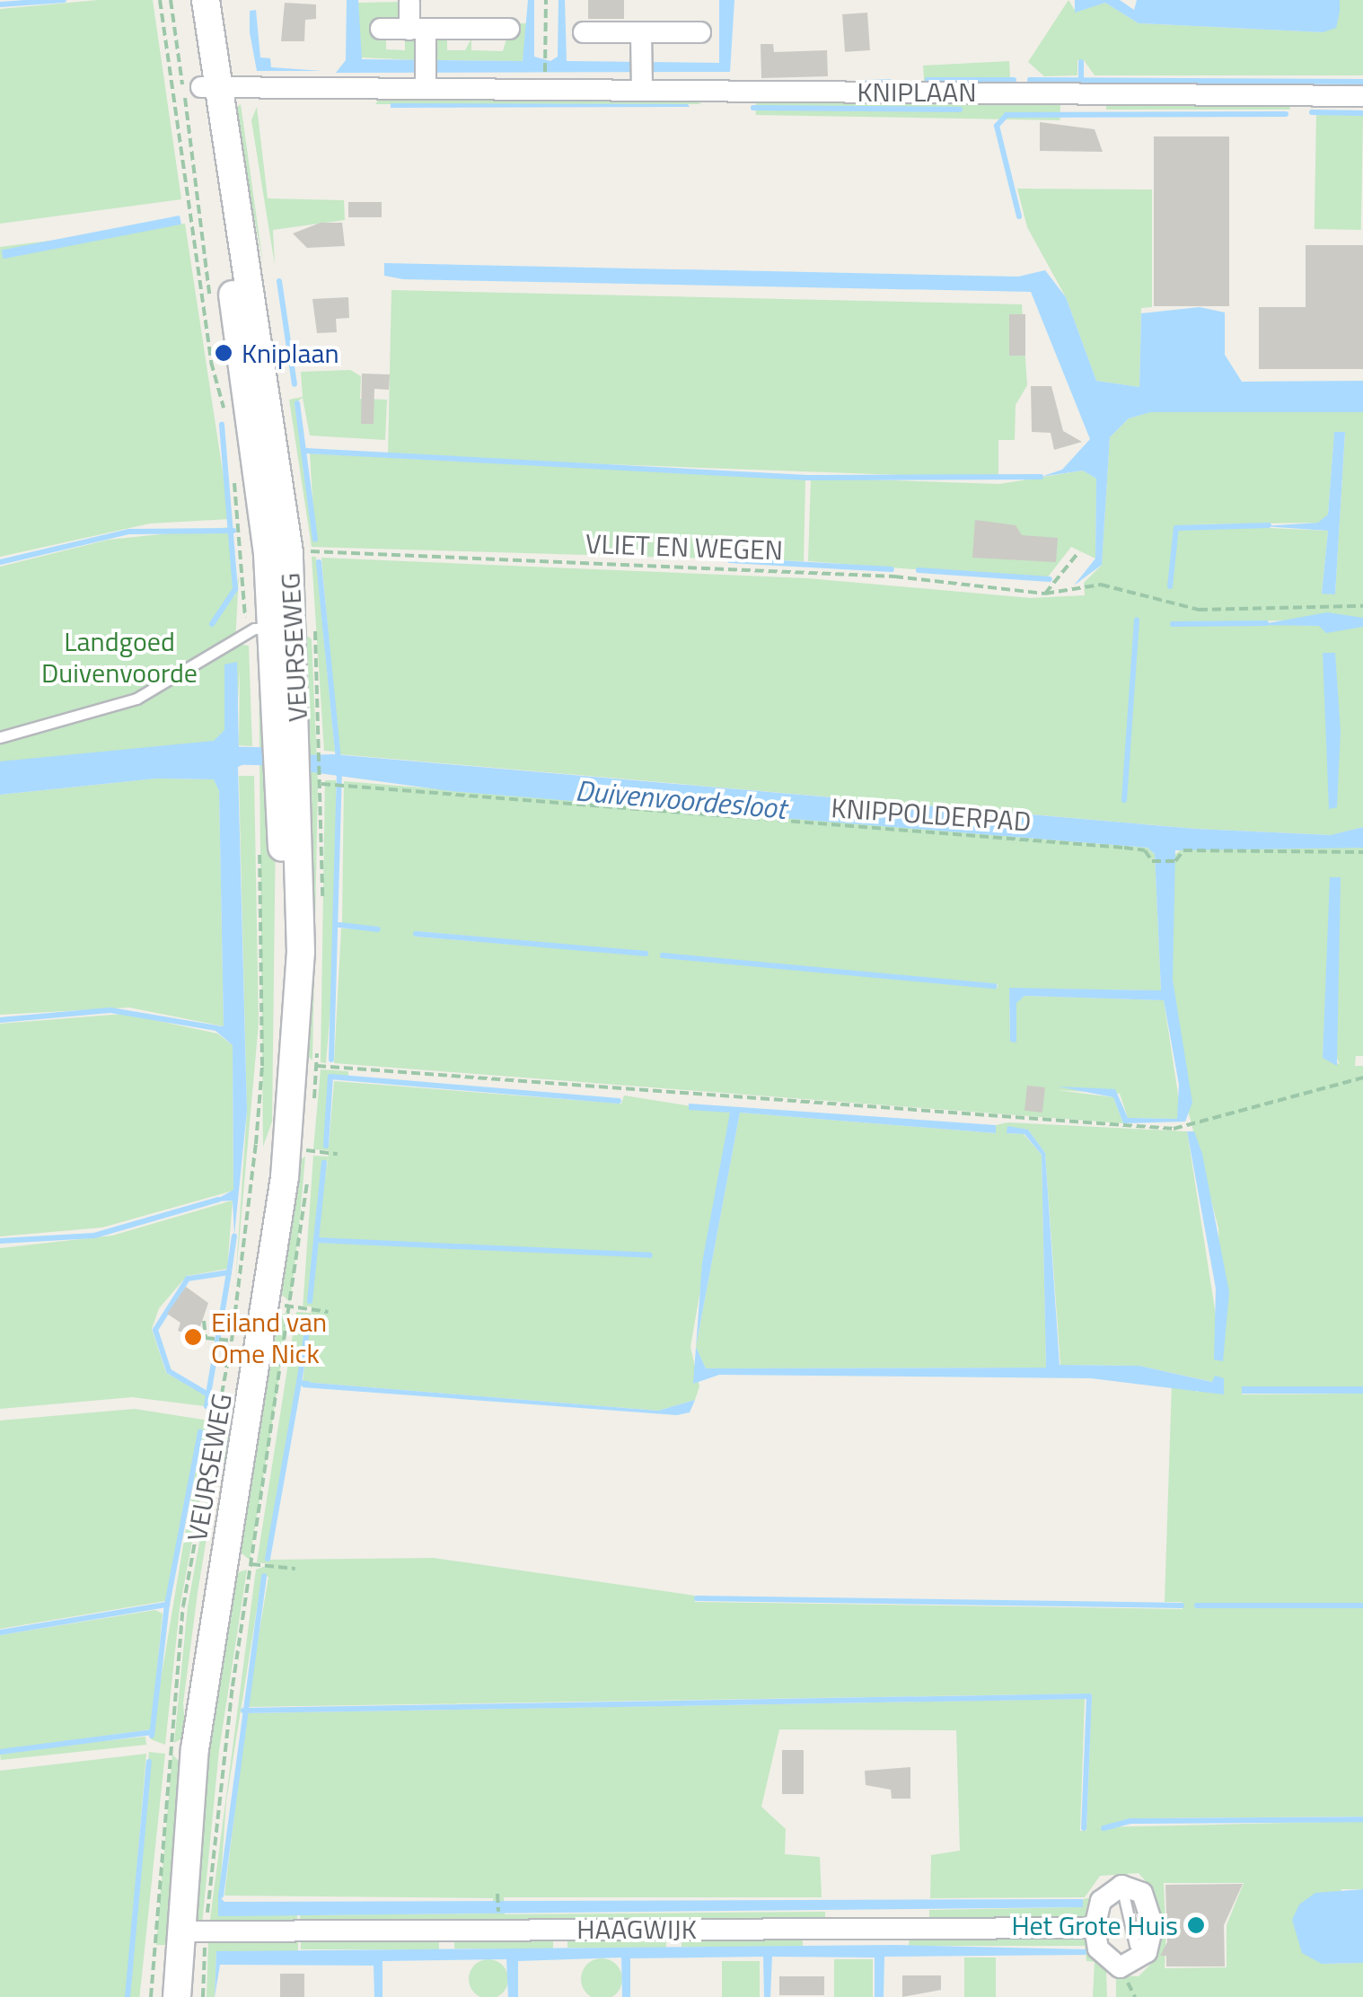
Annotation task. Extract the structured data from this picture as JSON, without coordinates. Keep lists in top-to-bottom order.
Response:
{
  "streets": {
    "main road": ["VEURSEWEG"],
    "street": ["KNIPLAAN", "HAAGWIJK"],
    "path": ["VLIET EN WEGEN", "KNIPPOLDERPAD"]
  },
  "crossings": [
    ["KNIPLAAN", "VEURSEWEG"],
    ["VLIET EN WEGEN", "VEURSEWEG"],
    ["VEURSEWEG", "KNIPPOLDERPAD"],
    ["VEURSEWEG", "HAAGWIJK"]
  ],
  "water": ["Duivenvoordesloot"],
  "parks": ["Landgoed Duivenvoorde"],
  "places": ["Kniplaan", "Eiland van Ome Nick", "Het Grote Huis"]
}
